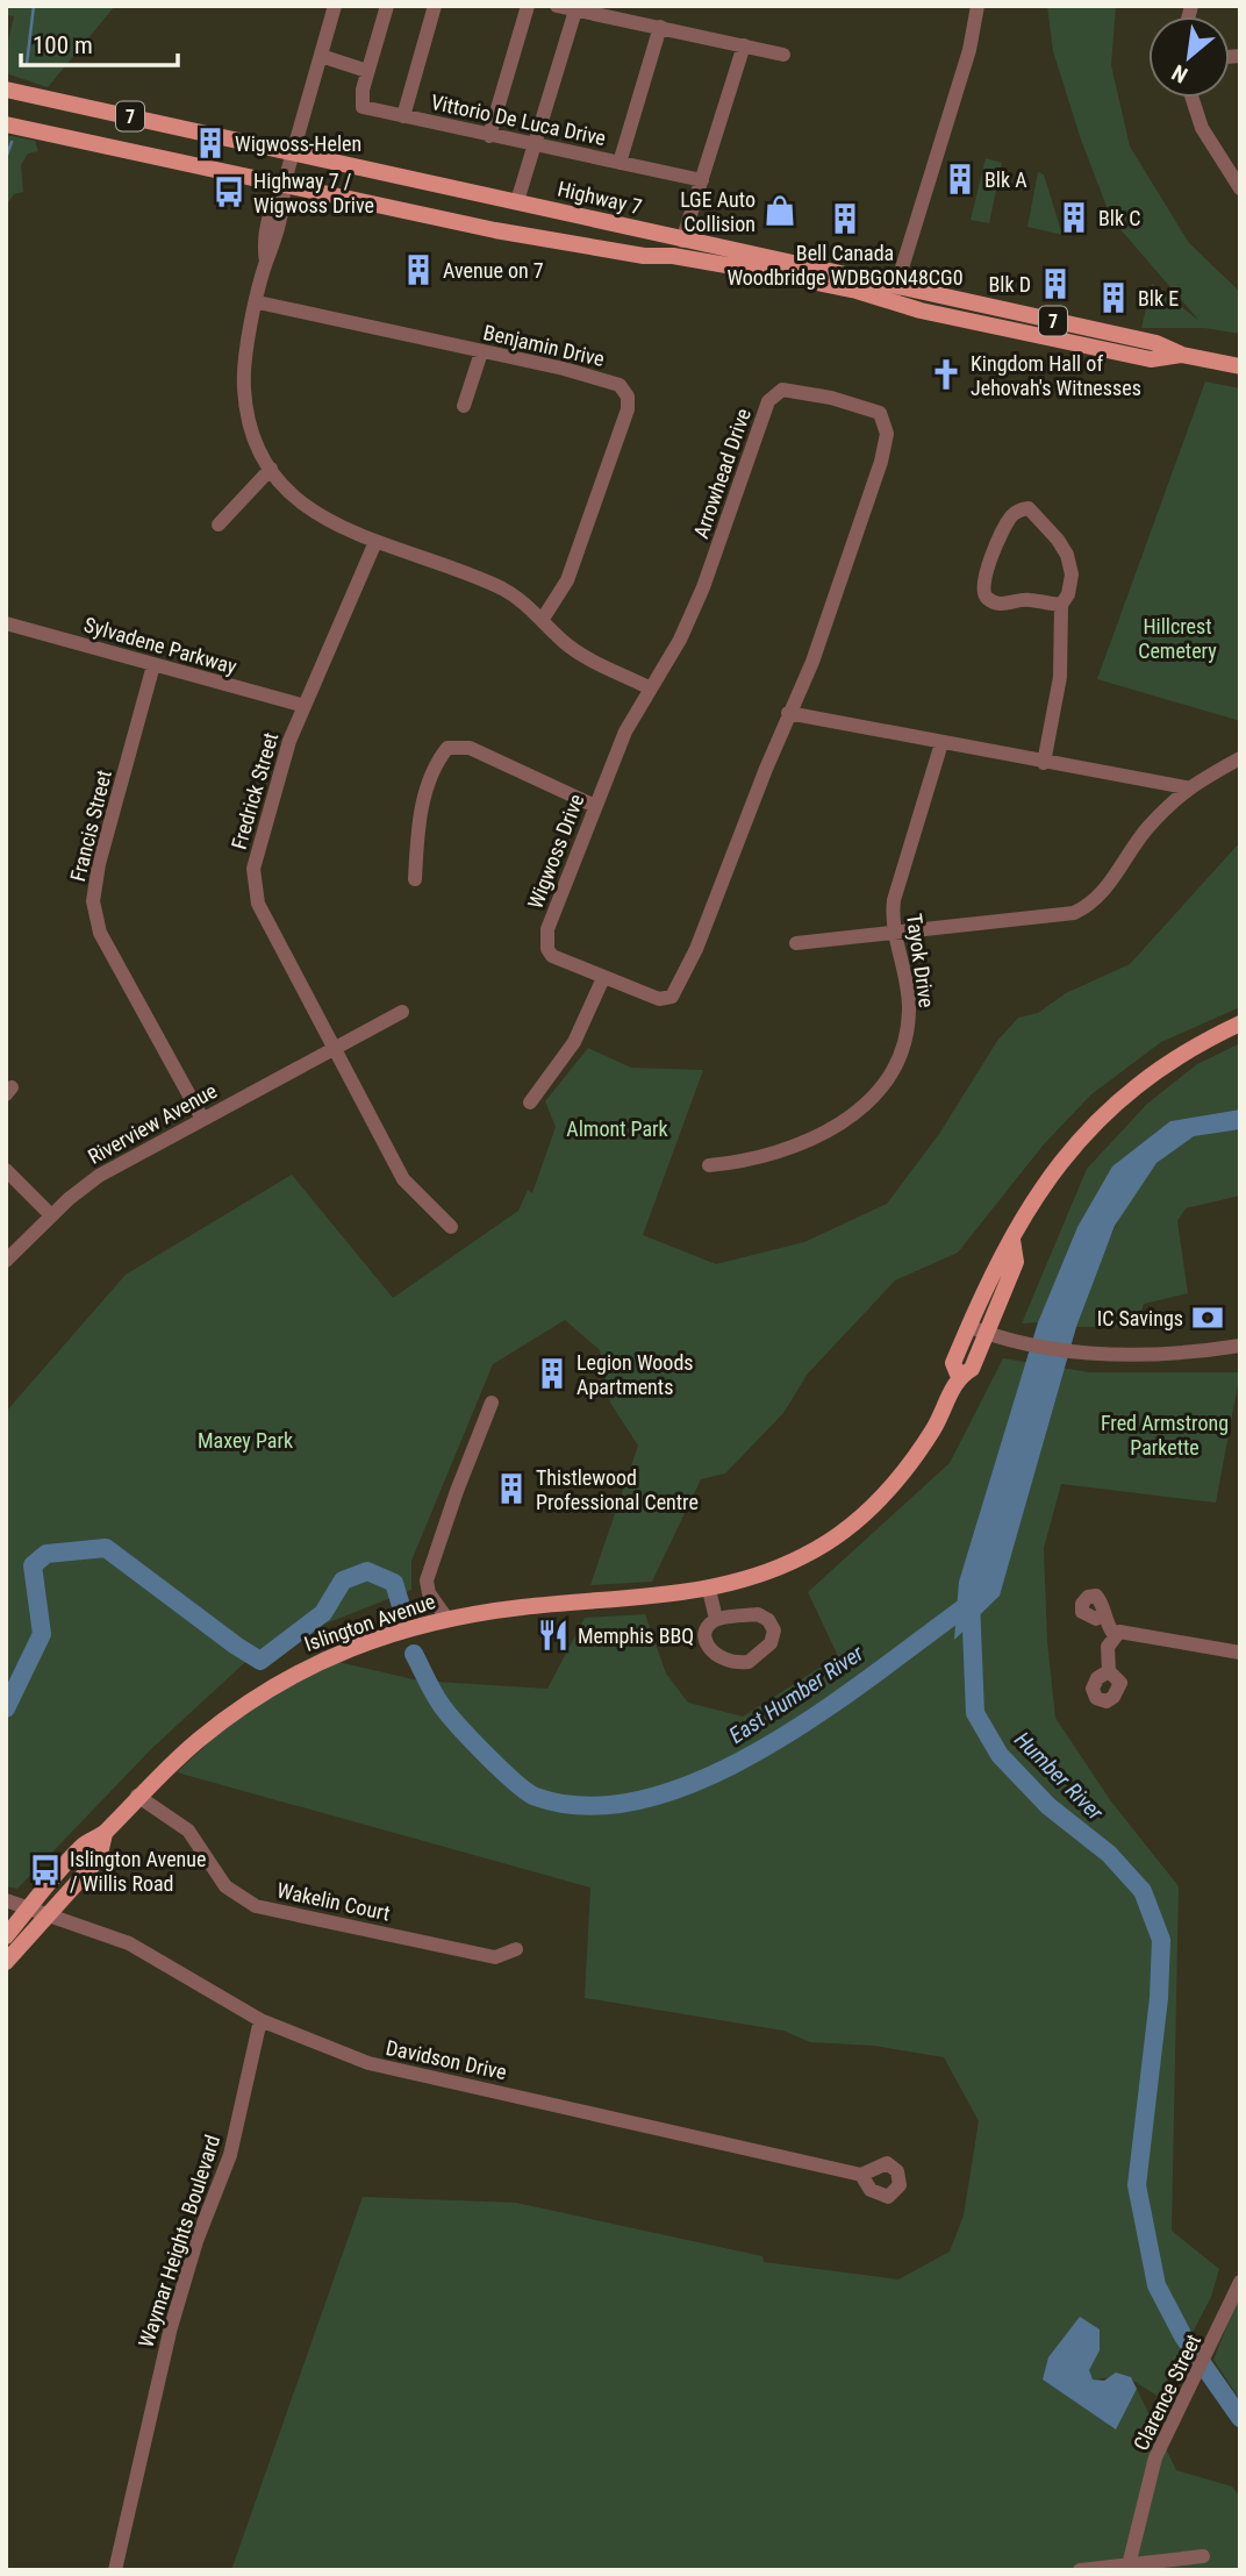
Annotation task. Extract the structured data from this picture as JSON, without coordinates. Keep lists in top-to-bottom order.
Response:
{
  "streets": {
    "main road": ["7", "Highway 7", "Islington Avenue"],
    "street": [
      "Vittorio De Luca Drive",
      "Benjamin Drive",
      "Arrowhead Drive",
      "Sylvadene Parkway",
      "Fredrick Street",
      "Francis Street",
      "Wigwoss Drive",
      "Tayok Drive",
      "Riverview Avenue",
      "Wakelin Court",
      "Davidson Drive",
      "Waymar Heights Boulevard",
      "Clarence Street"
    ]
  },
  "crossings": [
    ["Arrowhead Drive", "Wigwoss Drive"],
    ["Sylvadene Parkway", "Fredrick Street"],
    ["Sylvadene Parkway", "Francis Street"],
    ["Fredrick Street", "Riverview Avenue"],
    ["Francis Street", "Riverview Avenue"],
    ["Islington Avenue", "Wakelin Court"],
    ["Islington Avenue", "Davidson Drive"],
    ["Davidson Drive", "Waymar Heights Boulevard"]
  ],
  "water": ["East Humber River", "Humber River"],
  "parks": [
    "Hillcrest Cemetery",
    "Almont Park",
    "Fred Armstrong Parkette",
    "Maxey Park"
  ],
  "places": {
    "building": [
      "Wigwoss-Helen",
      "Blk A",
      "Blk C",
      "Bell Canada Woodbridge WDBGON48CG0",
      "Avenue on 7",
      "Blk D",
      "Blk E",
      "Legion Woods Apartments",
      "Thistlewood Professional Centre"
    ],
    "bus stop": ["Highway 7 / Wigwoss Drive", "Islington Avenue / Willis Road"],
    "shop": ["LGE Auto Collision"],
    "church": ["Kingdom Hall of Jehovah's Witnesses"],
    "bank": ["IC Savings"],
    "restaurant": ["Memphis BBQ"]
  },
  "scale_bar": "100 m",
  "north": "bottom left"
}
